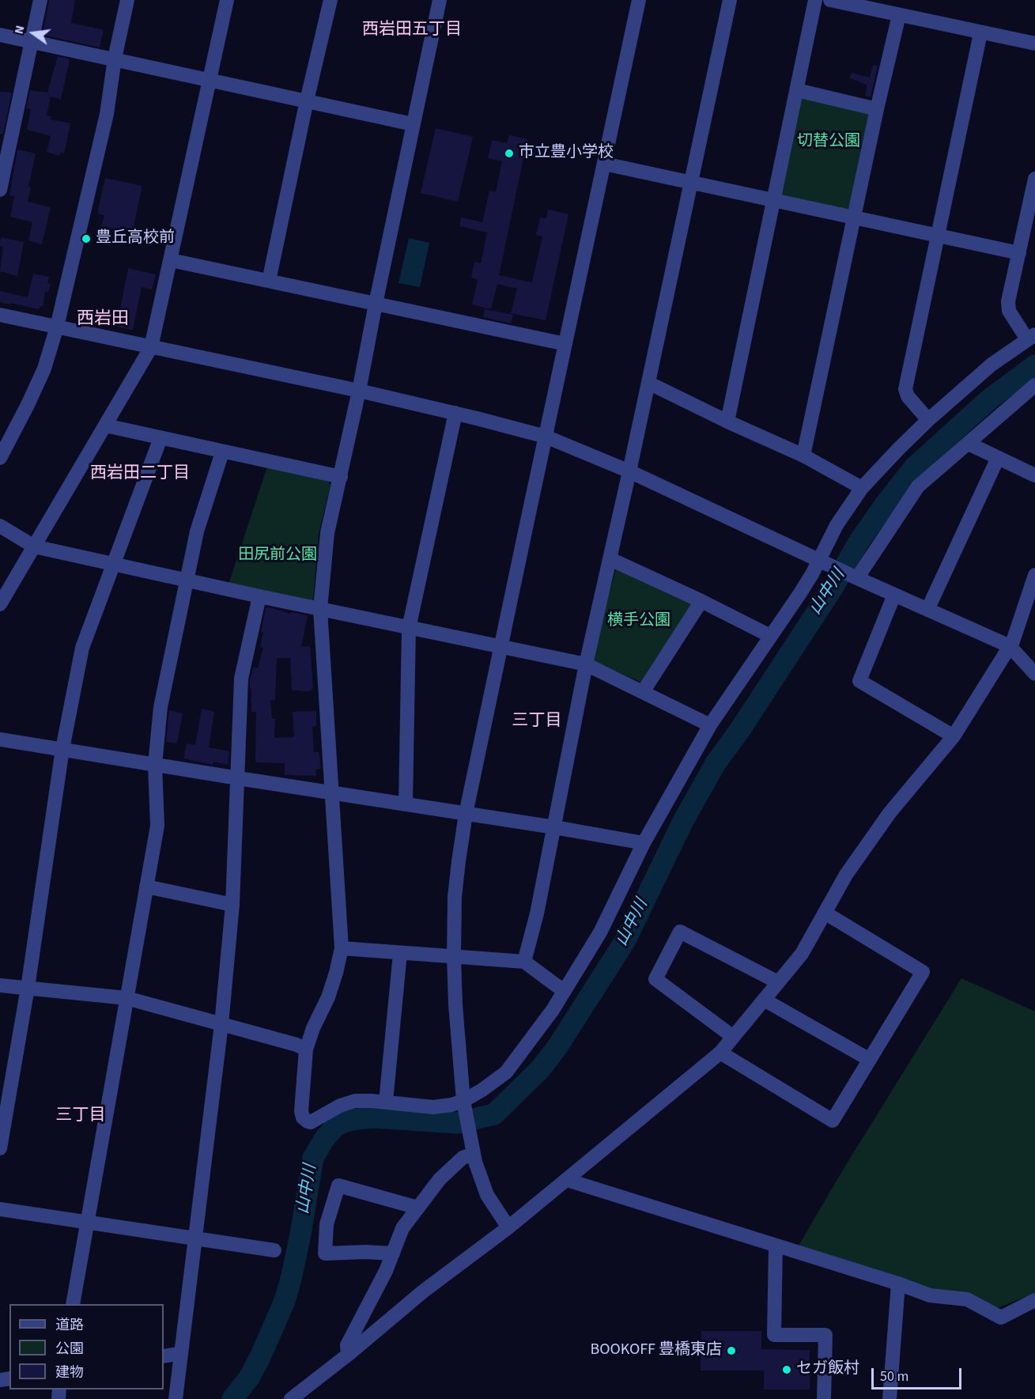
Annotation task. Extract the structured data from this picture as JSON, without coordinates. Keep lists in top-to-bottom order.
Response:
{
  "districts": [
    "西岩田五丁目",
    "西岩田",
    "西岩田二丁目",
    "三丁目",
    "三丁目"
  ],
  "water": ["山中川"],
  "parks": ["切替公園", "田尻前公園", "横手公園"],
  "places": [
    "市立豊小学校",
    "豊丘高校前",
    "BOOKOFF 豊橋東店",
    "セガ飯村"
  ],
  "legend": ["道路", "公園", "建物"],
  "scale_bar": "50 m",
  "north": "left"
}
